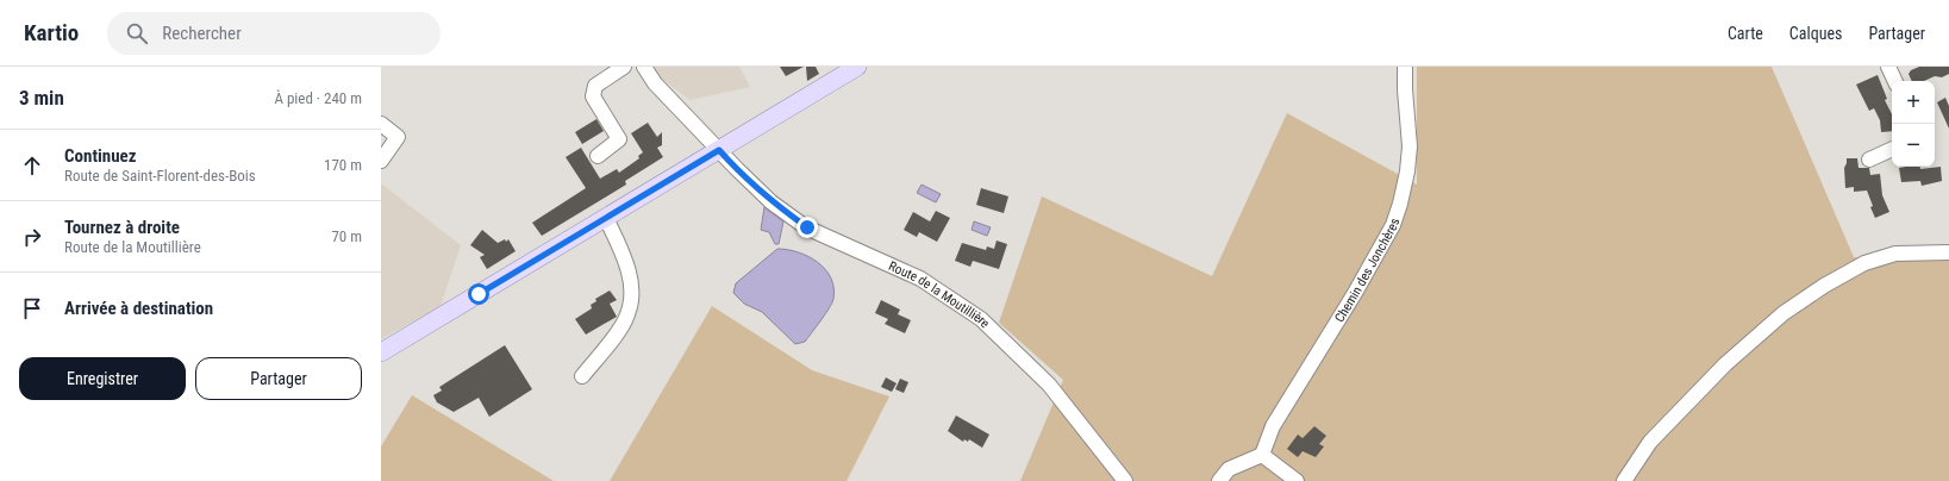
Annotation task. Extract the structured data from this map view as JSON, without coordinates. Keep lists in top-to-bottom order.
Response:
{
  "streets": {
    "street": ["Chemin des Jonchères", "Route de la Moutillière"]
  },
  "page": {
    "header": "Kartio",
    "search": "Rechercher",
    "nav": ["Carte", "Calques", "Partager"],
    "heading": ["3 min", "À pied · 240 m"],
    "map_buttons": ["+", "−"],
    "list": [
      ["Continuez", "Route de Saint-Florent-des-Bois", "170 m"],
      ["Tournez à droite", "Route de la Moutillière", "70 m"],
      "Arrivée à destination"
    ],
    "buttons": ["Enregistrer", "Partager"]
  }
}
